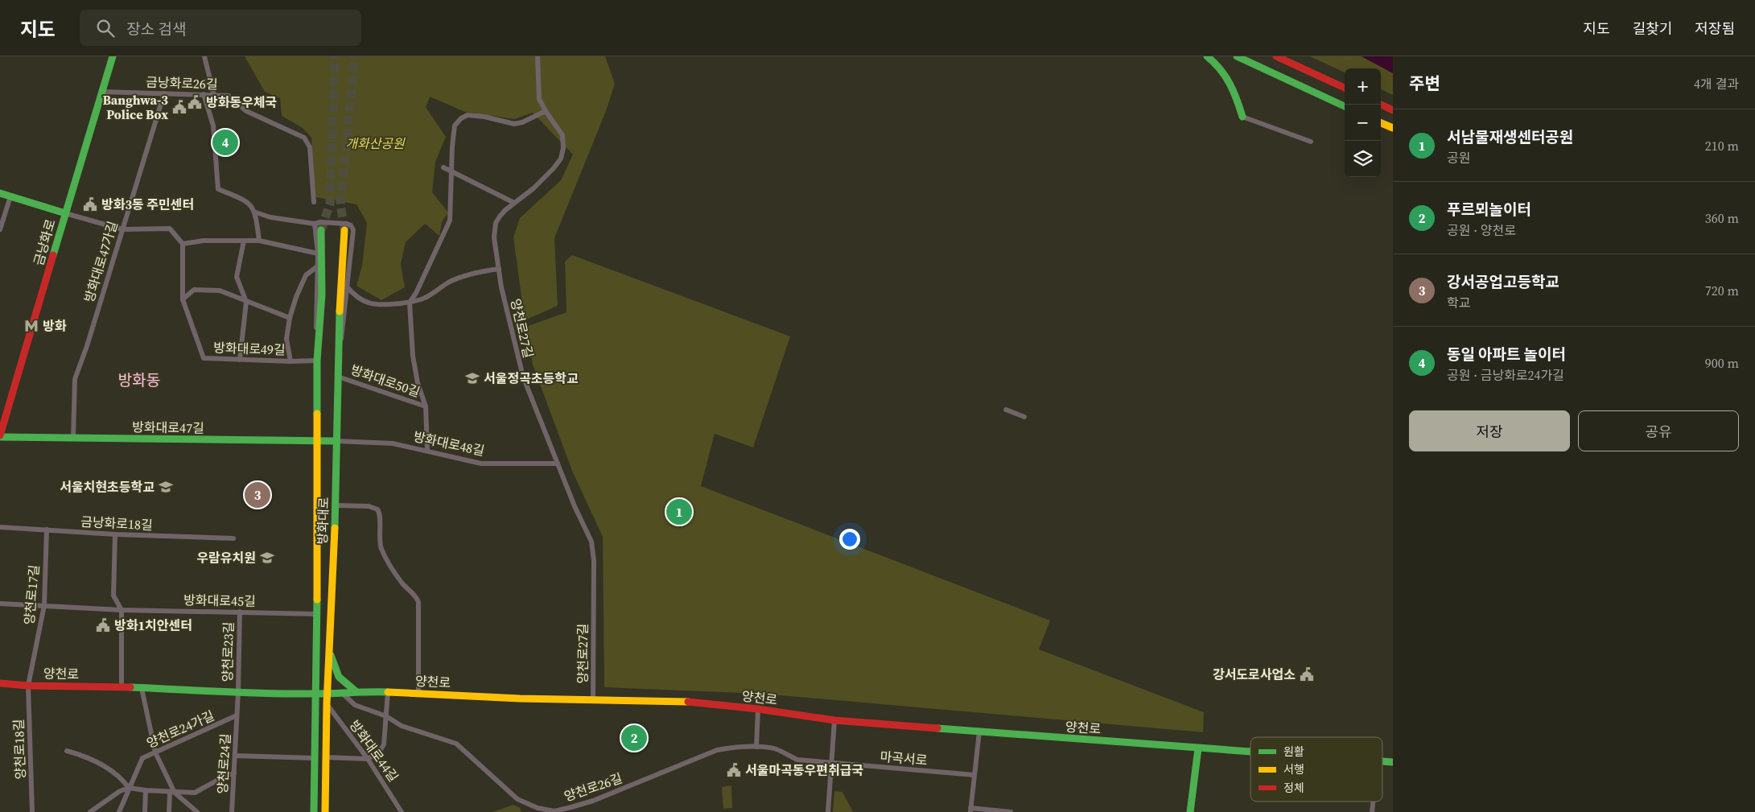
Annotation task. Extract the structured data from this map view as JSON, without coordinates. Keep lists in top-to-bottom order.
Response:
{
  "streets": {
    "main road": [
      "금낭화로",
      "방화대로47길",
      "방화대로",
      "양천로"
    ],
    "street": [
      "금낭화로26길",
      "방화대로47가길",
      "양천로27길",
      "방화대로49길",
      "방화대로50길",
      "방화대로48길",
      "금낭화로18길",
      "양천로17길",
      "방화대로45길",
      "양천로23길",
      "양천로24가길",
      "양천로18길",
      "방화대로44길",
      "마곡서로",
      "양천로24길",
      "양천로26길"
    ]
  },
  "crossings": [
    ["금낭화로26길", "금낭화로"],
    ["금낭화로26길", "방화대로47가길"],
    ["금낭화로", "방화대로47길"],
    ["방화대로47가길", "방화대로47길"],
    ["양천로27길", "방화대로48길"],
    ["양천로27길", "양천로"],
    ["방화대로49길", "방화대로"],
    ["방화대로50길", "방화대로48길"],
    ["방화대로50길", "방화대로"],
    ["방화대로47길", "방화대로48길"],
    ["방화대로47길", "방화대로"],
    ["방화대로48길", "방화대로"],
    ["방화대로", "방화대로45길"],
    ["방화대로", "양천로"],
    ["방화대로", "방화대로44길"],
    ["금낭화로18길", "양천로17길"],
    ["양천로17길", "방화대로45길"],
    ["양천로17길", "양천로"],
    ["양천로17길", "양천로18길"],
    ["방화대로45길", "양천로23길"],
    ["양천로23길", "양천로"],
    ["양천로23길", "양천로24길"],
    ["양천로", "양천로18길"],
    ["양천로", "양천로24길"],
    ["양천로", "양천로26길"],
    ["양천로24가길", "양천로24길"],
    ["마곡서로", "양천로26길"]
  ],
  "districts": ["방화동"],
  "parks": ["개화산공원"],
  "places": {
    "public building": [
      "방화동우체국",
      "Banghwa-3 Police Box",
      "방화3동 주민센터",
      "방화1치안센터",
      "강서도로사업소",
      "서울마곡동우편취급국"
    ],
    "metro station": ["방화"],
    "school or university": ["서울정곡초등학교", "서울치현초등학교", "우람유치원"]
  },
  "legend": ["원활", "서행", "정체"],
  "page": {
    "header": "지도",
    "search": "장소 검색",
    "nav": ["지도", "길찾기", "저장됨"],
    "heading": ["주변", "4개 결과"],
    "map_buttons": ["+", "−"],
    "list": [
      {
        "mark": "1",
        "name": "서남물재생센터공원",
        "note": "공원",
        "value": "210 m"
      },
      {
        "mark": "2",
        "name": "푸르뫼놀이터",
        "note": "공원 · 양천로",
        "value": "360 m"
      },
      {
        "mark": "3",
        "name": "강서공업고등학교",
        "note": "학교",
        "value": "720 m"
      },
      {
        "mark": "4",
        "name": "동일 아파트 놀이터",
        "note": "공원 · 금낭화로24가길",
        "value": "900 m"
      }
    ],
    "pins": [
      "4",
      "3",
      "1",
      "2"
    ],
    "buttons": ["저장", "공유"]
  }
}
